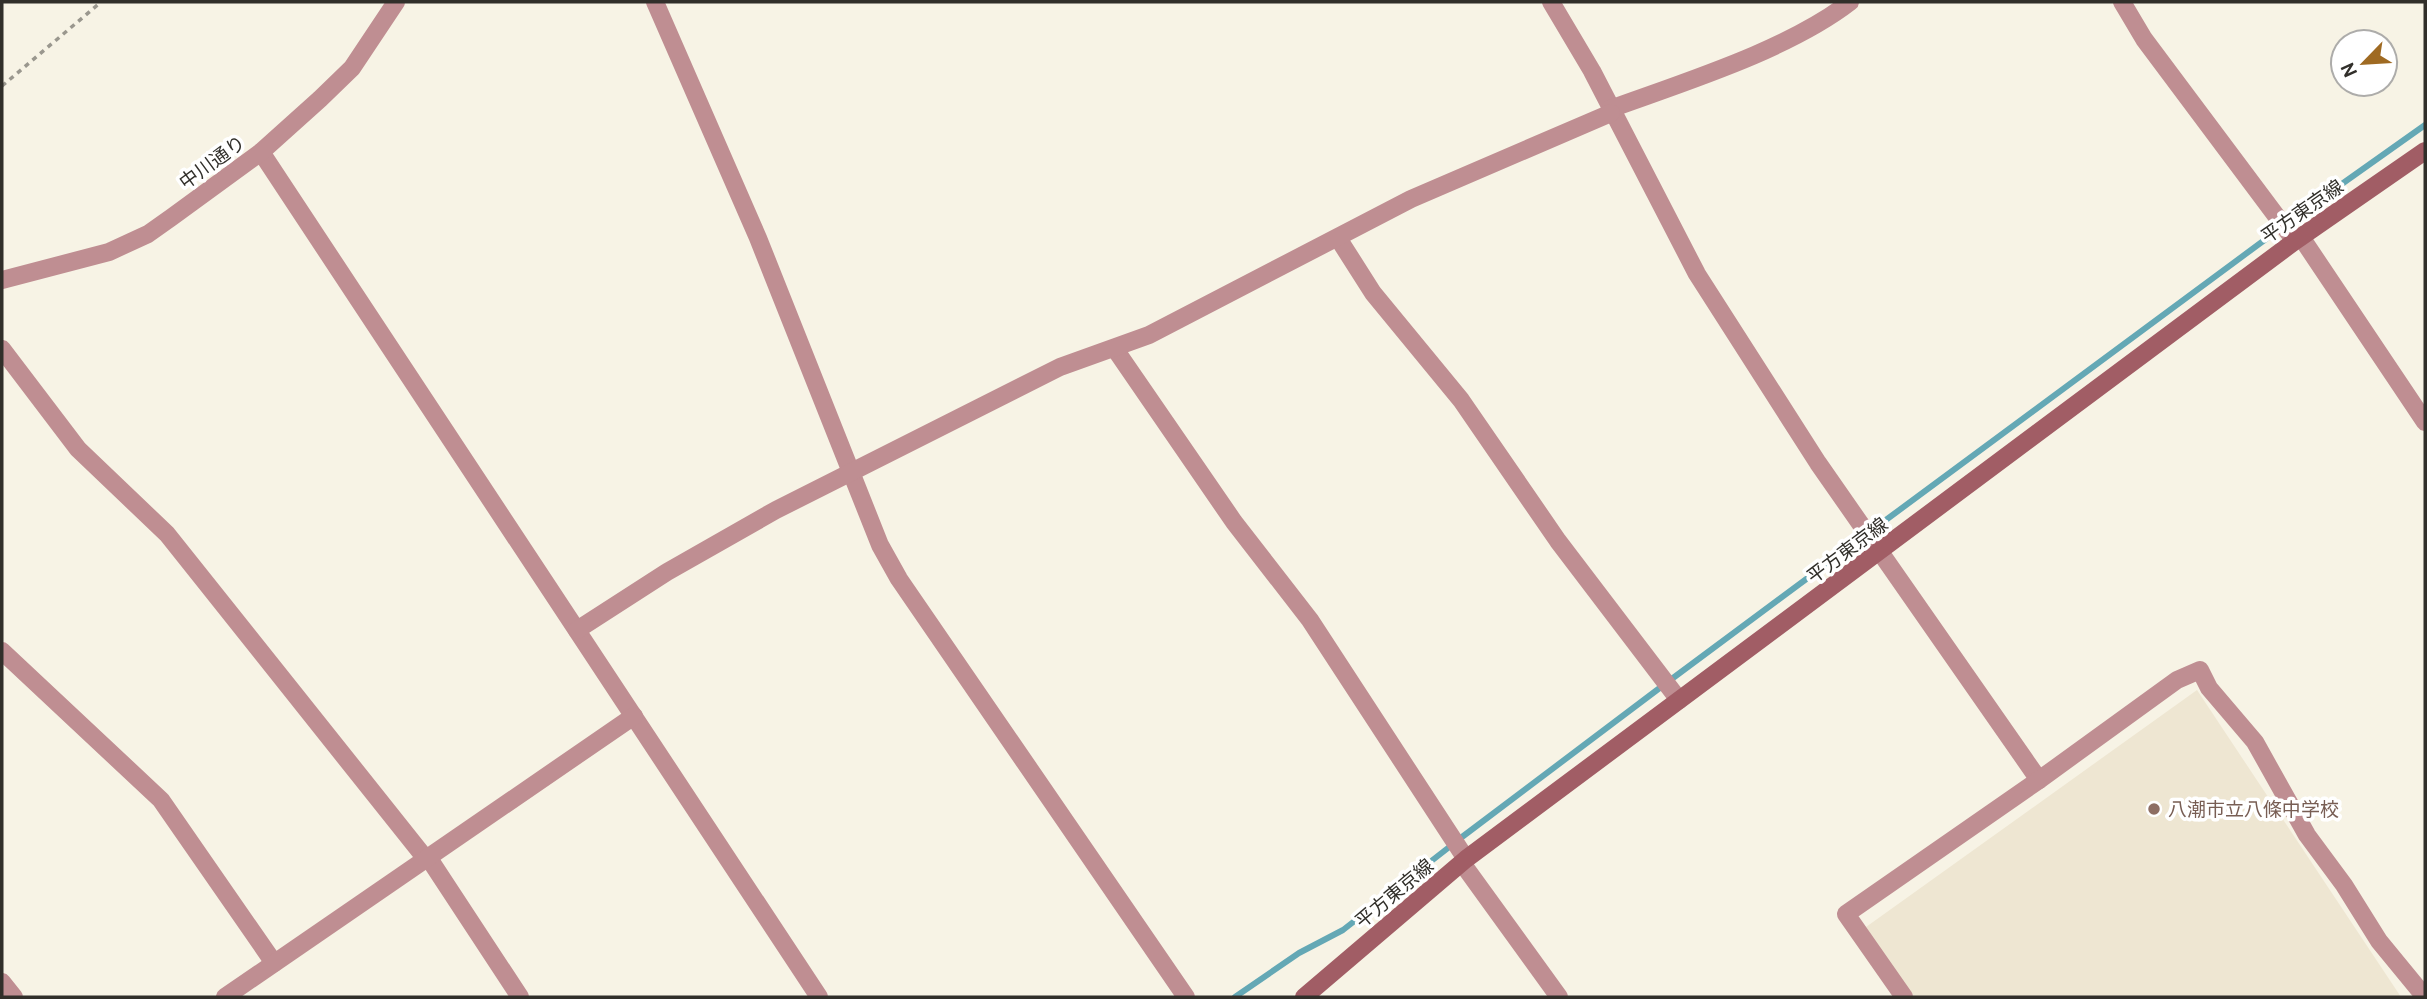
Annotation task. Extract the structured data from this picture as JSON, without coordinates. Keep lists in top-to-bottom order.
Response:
{
  "streets": {
    "main road": ["平方東京線"],
    "street": ["中川通り"]
  },
  "places": ["八潮市立八條中学校"],
  "north": "bottom left"
}
